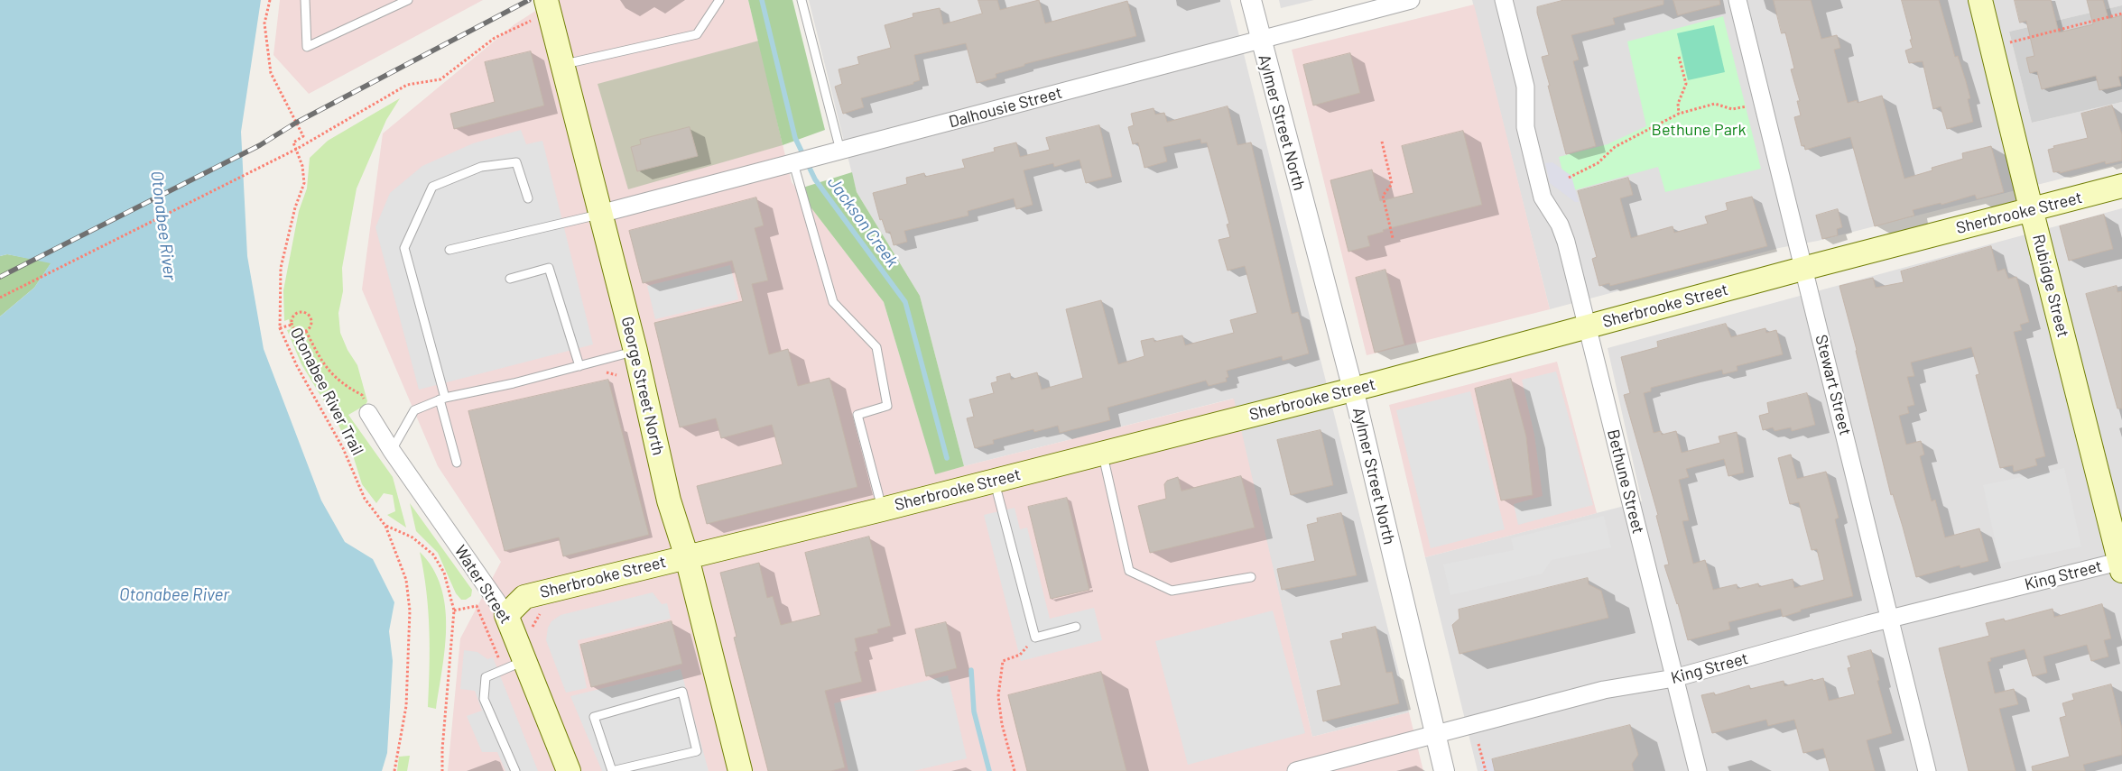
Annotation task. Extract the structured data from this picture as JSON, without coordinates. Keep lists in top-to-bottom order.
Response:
{
  "streets": {
    "main road": [
      "Sherbrooke Street",
      "Rubidge Street",
      "George Street North",
      "Water Street"
    ],
    "street": [
      "Dalhousie Street",
      "Aylmer Street North",
      "Stewart Street",
      "Bethune Street",
      "King Street"
    ],
    "path": ["Otonabee River Trail"]
  },
  "crossings": [
    ["Dalhousie Street", "Aylmer Street North"],
    ["Dalhousie Street", "George Street North"],
    ["Aylmer Street North", "Sherbrooke Street"],
    ["Aylmer Street North", "King Street"],
    ["Sherbrooke Street", "Rubidge Street"],
    ["Sherbrooke Street", "Stewart Street"],
    ["Sherbrooke Street", "George Street North"],
    ["Sherbrooke Street", "Bethune Street"],
    ["Sherbrooke Street", "Water Street"],
    ["Rubidge Street", "King Street"],
    ["Stewart Street", "King Street"],
    ["Bethune Street", "King Street"]
  ],
  "water": ["Jackson Creek", "Otonabee River"],
  "parks": ["Bethune Park"]
}
